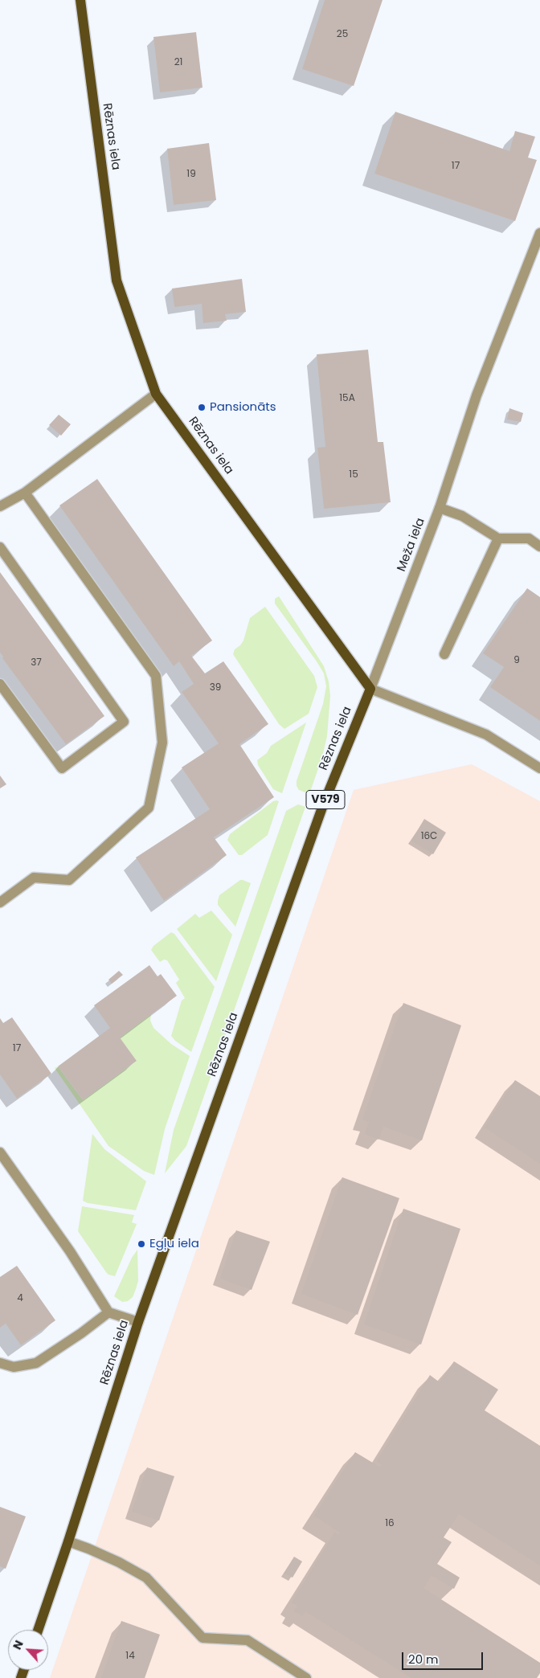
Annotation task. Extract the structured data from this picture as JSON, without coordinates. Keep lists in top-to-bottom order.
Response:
{
  "streets": {
    "main road": ["Rēznas iela", "V579"],
    "street": ["Meža iela"]
  },
  "crossings": [
    ["Rēznas iela", "Meža iela"]
  ],
  "places": ["Pansionāts", "Egļu iela"],
  "house_numbers": [
    "25",
    "21",
    "17",
    "19",
    "15A",
    "15",
    "9",
    "37",
    "39",
    "16C",
    "17",
    "4",
    "16",
    "14"
  ],
  "scale_bar": "20 m",
  "north": "top left"
}
